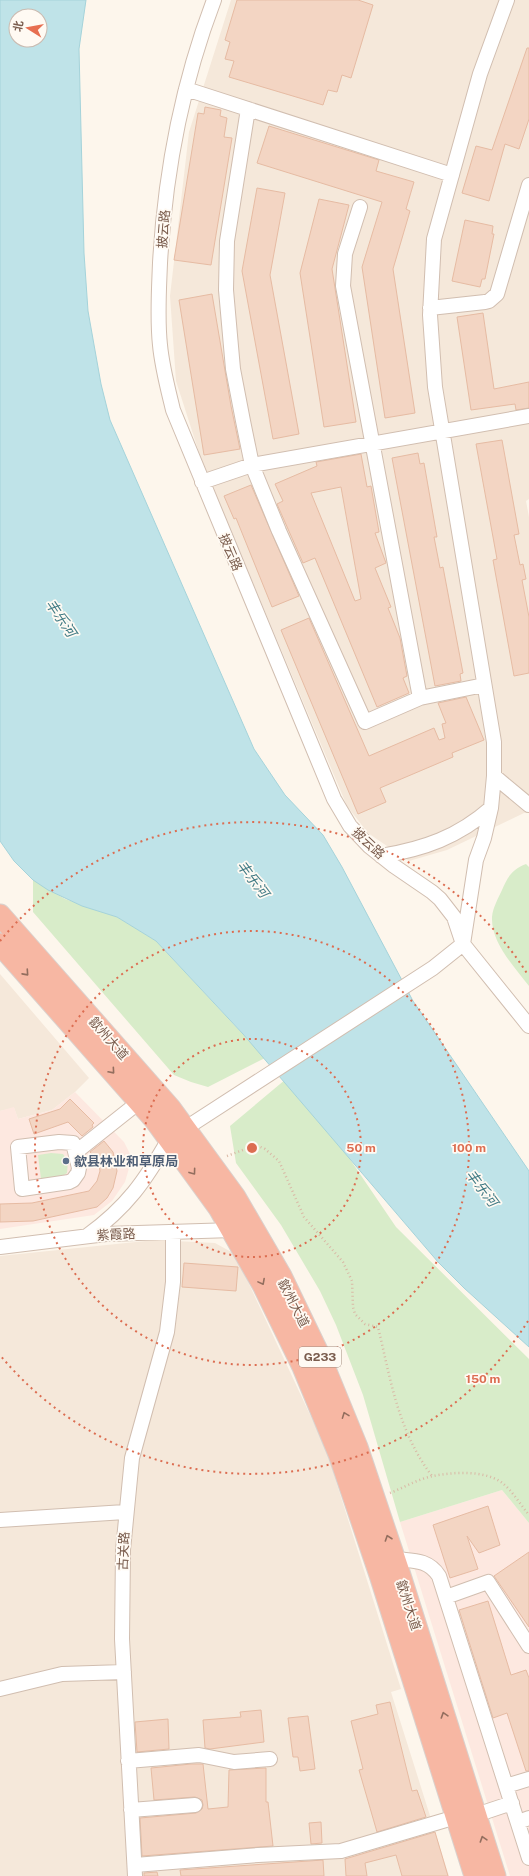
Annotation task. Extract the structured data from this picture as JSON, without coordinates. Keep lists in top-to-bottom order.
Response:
{
  "streets": {
    "highway": ["歙州大道", "G233"],
    "street": ["披云路", "紫霞路", "古关路"]
  },
  "crossings": [
    ["歙州大道", "紫霞路"],
    ["紫霞路", "古关路"]
  ],
  "water": ["丰乐河"],
  "places": ["歙县林业和草原局"],
  "north": "left",
  "rings": ["50 m", "100 m", "150 m"]
}
